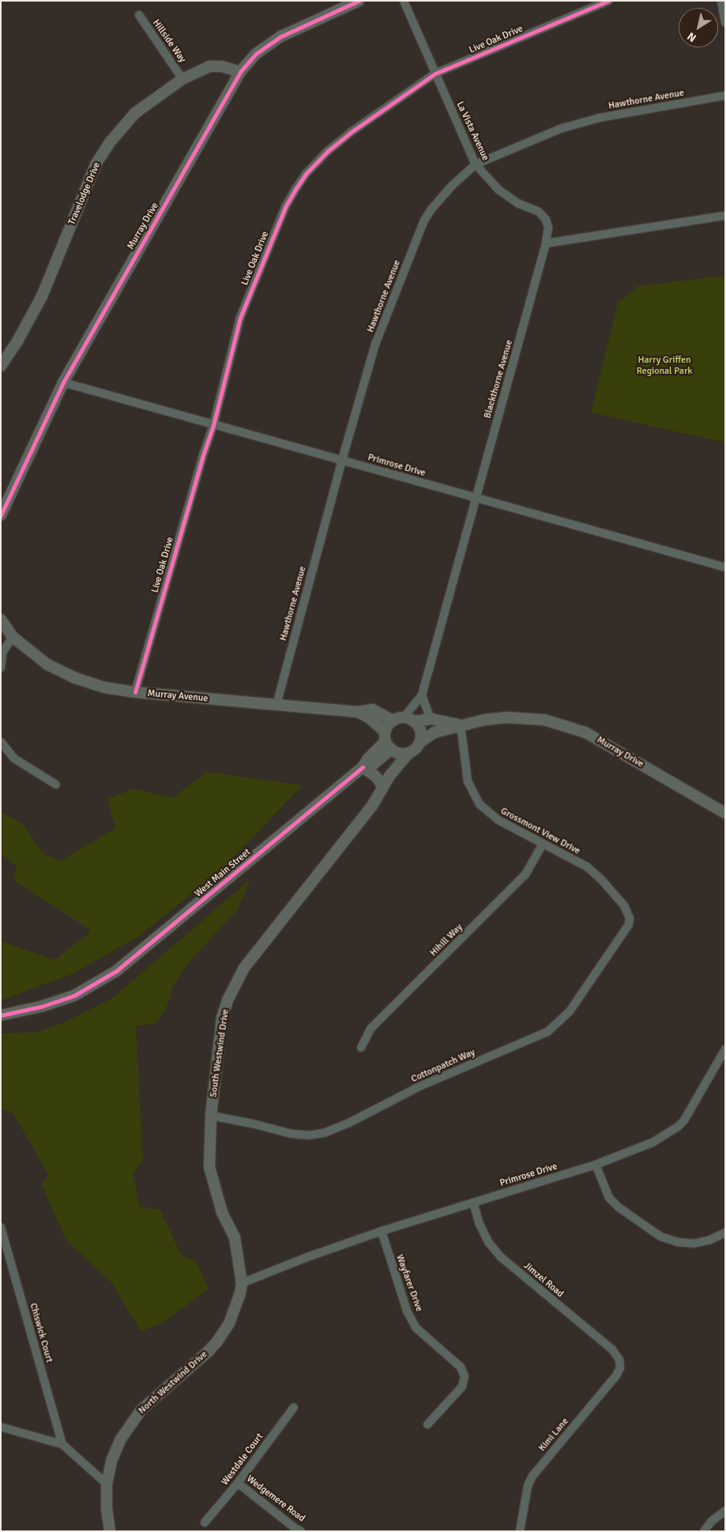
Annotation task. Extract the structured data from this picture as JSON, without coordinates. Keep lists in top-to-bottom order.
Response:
{
  "streets": {
    "street": [
      "Live Oak Drive",
      "Hillside Way",
      "Hawthorne Avenue",
      "La Vista Avenue",
      "Travelodge Drive",
      "Murray Drive",
      "Blackthorne Avenue",
      "Primrose Drive",
      "Murray Avenue",
      "Grossmont View Drive",
      "West Main Street",
      "Hihill Way",
      "South Westwind Drive",
      "Cottonpatch Way",
      "Jimzel Road",
      "Wayfarer Drive",
      "Chiswick Court",
      "North Westwind Drive",
      "Kimi Lane",
      "Westdale Court",
      "Wedgemere Road"
    ]
  },
  "crossings": [
    ["Live Oak Drive", "La Vista Avenue"],
    ["Live Oak Drive", "Primrose Drive"],
    ["Live Oak Drive", "Murray Avenue"],
    ["Hillside Way", "Travelodge Drive"],
    ["Hawthorne Avenue", "La Vista Avenue"],
    ["Hawthorne Avenue", "Primrose Drive"],
    ["Hawthorne Avenue", "Murray Avenue"],
    ["La Vista Avenue", "Blackthorne Avenue"],
    ["Travelodge Drive", "Murray Drive"],
    ["Murray Drive", "Primrose Drive"],
    ["Murray Drive", "Grossmont View Drive"],
    ["Blackthorne Avenue", "Primrose Drive"],
    ["Blackthorne Avenue", "Murray Avenue"],
    ["Blackthorne Avenue", "West Main Street"],
    ["Blackthorne Avenue", "South Westwind Drive"],
    ["Primrose Drive", "South Westwind Drive"],
    ["Primrose Drive", "Jimzel Road"],
    ["Primrose Drive", "Wayfarer Drive"],
    ["Primrose Drive", "North Westwind Drive"],
    ["Murray Avenue", "West Main Street"],
    ["Murray Avenue", "South Westwind Drive"],
    ["Grossmont View Drive", "Hihill Way"],
    ["Grossmont View Drive", "Cottonpatch Way"],
    ["West Main Street", "South Westwind Drive"],
    ["South Westwind Drive", "Cottonpatch Way"],
    ["South Westwind Drive", "North Westwind Drive"],
    ["Jimzel Road", "Kimi Lane"],
    ["Westdale Court", "Wedgemere Road"]
  ],
  "parks": ["Harry Griffen Regional Park"],
  "north": "bottom left"
}
